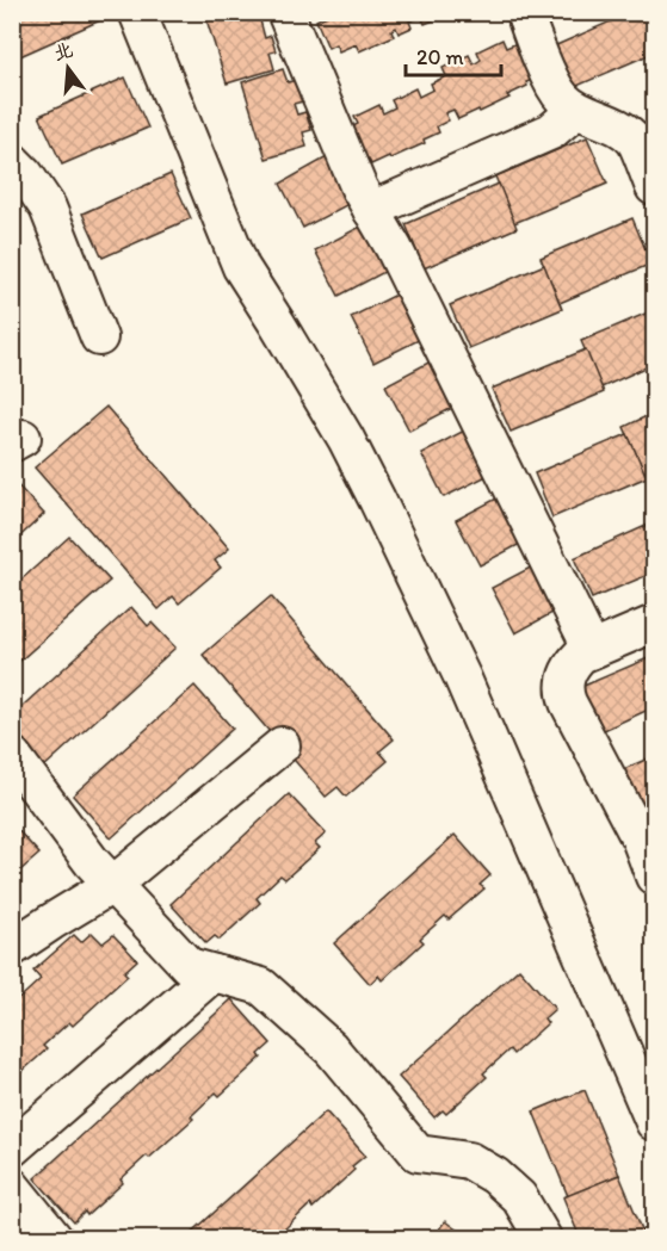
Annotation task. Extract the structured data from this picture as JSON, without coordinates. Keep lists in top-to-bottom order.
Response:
{
  "scale_bar": "20 m",
  "north": "top"
}
